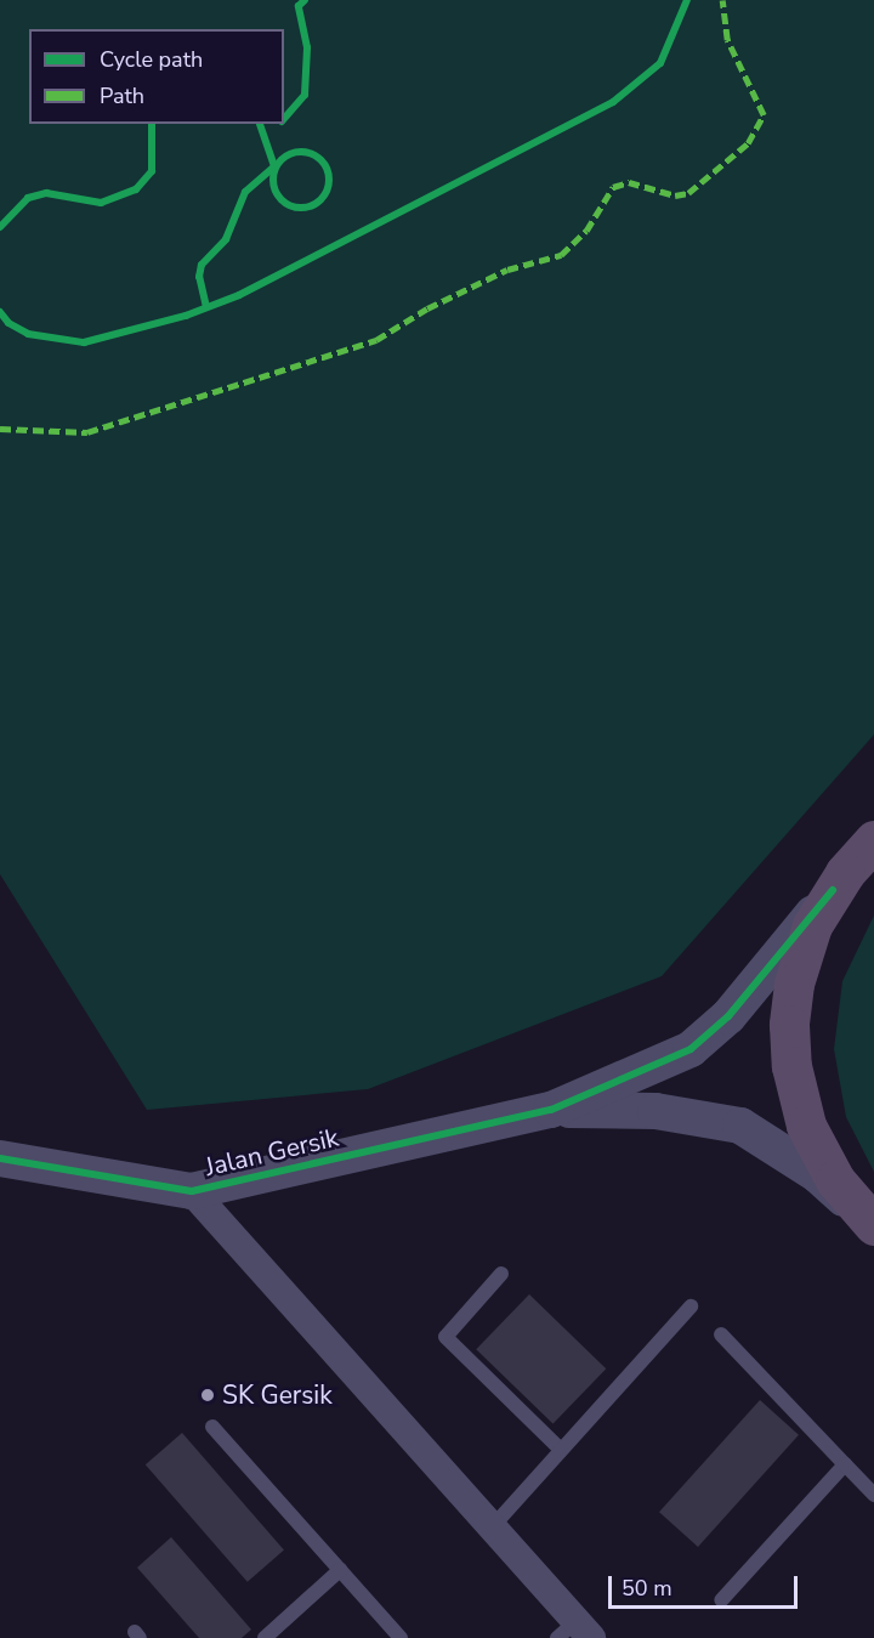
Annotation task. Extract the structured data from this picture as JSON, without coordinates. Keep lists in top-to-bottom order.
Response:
{
  "streets": {
    "street": ["Jalan Gersik"]
  },
  "places": ["SK Gersik"],
  "legend": ["Cycle path", "Path"],
  "scale_bar": "50 m"
}
